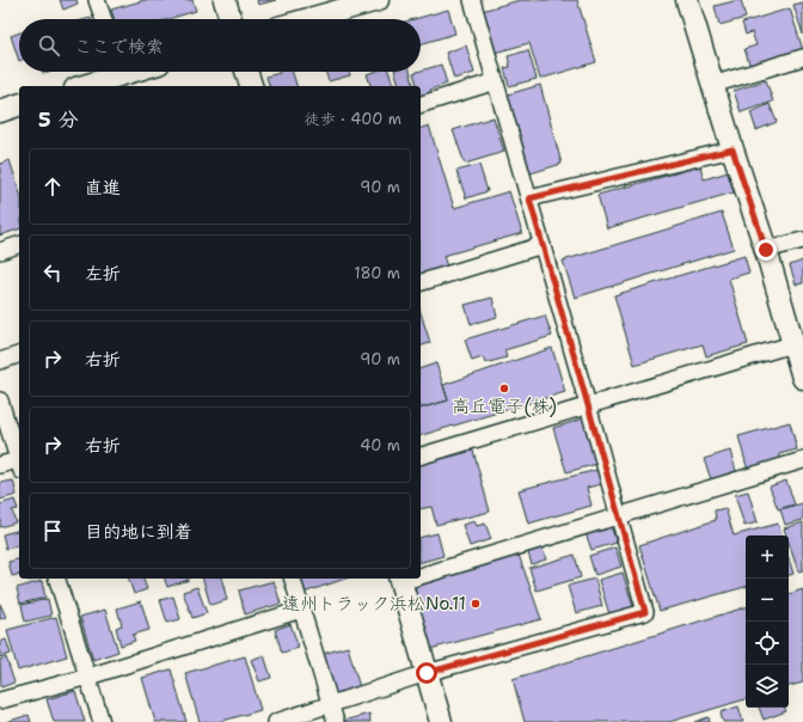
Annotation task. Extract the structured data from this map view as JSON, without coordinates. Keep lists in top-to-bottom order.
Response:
{
  "places": ["高丘電子(株)", "遠州トラック浜松No.11"],
  "page": {
    "search": "ここで検索",
    "heading": ["5 分", "徒歩 · 400 m"],
    "list": [
      ["直進", "90 m"],
      ["左折", "180 m"],
      ["右折", "90 m"],
      ["右折", "40 m"],
      "目的地に到着"
    ],
    "map_buttons": ["+", "−"]
  }
}
